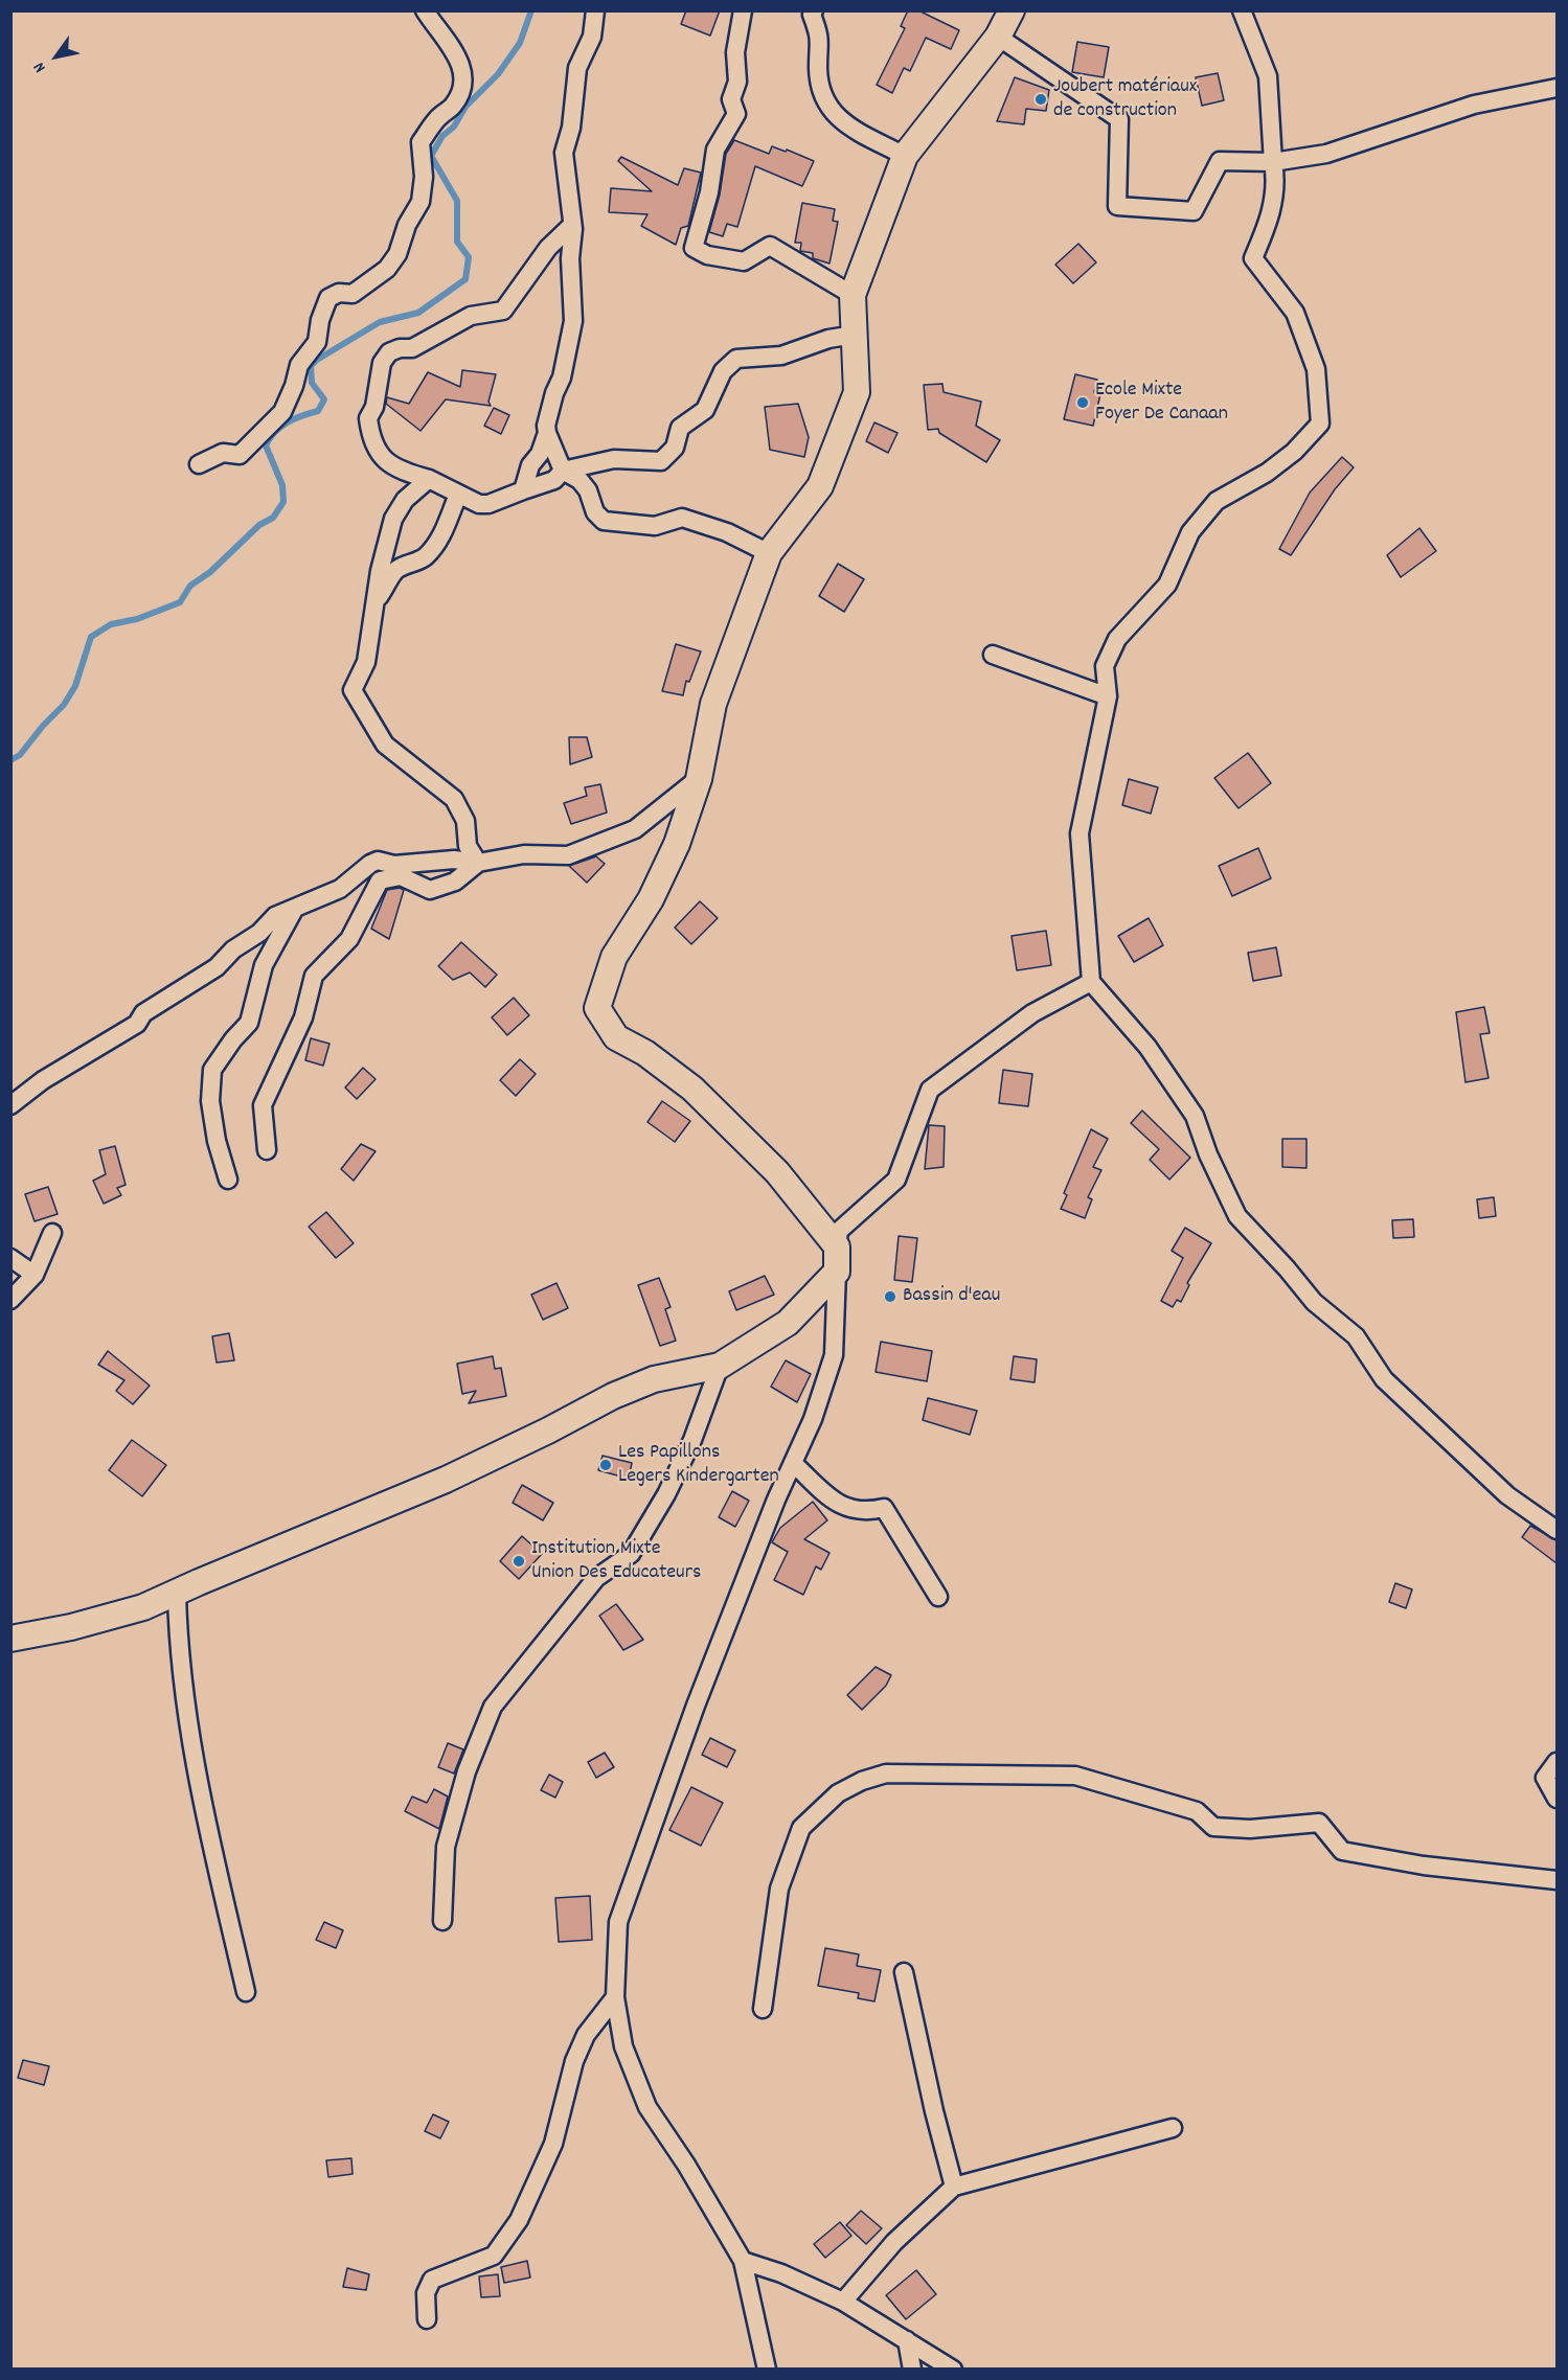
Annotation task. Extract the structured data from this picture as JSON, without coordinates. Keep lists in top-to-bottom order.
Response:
{
  "places": [
    "Joubert matériaux de construction",
    "Ecole Mixte Foyer De Canaan",
    "Bassin d'eau",
    "Les Papillons Legers Kindergarten",
    "Institution Mixte Union Des Educateurs"
  ],
  "north": "bottom left"
}
